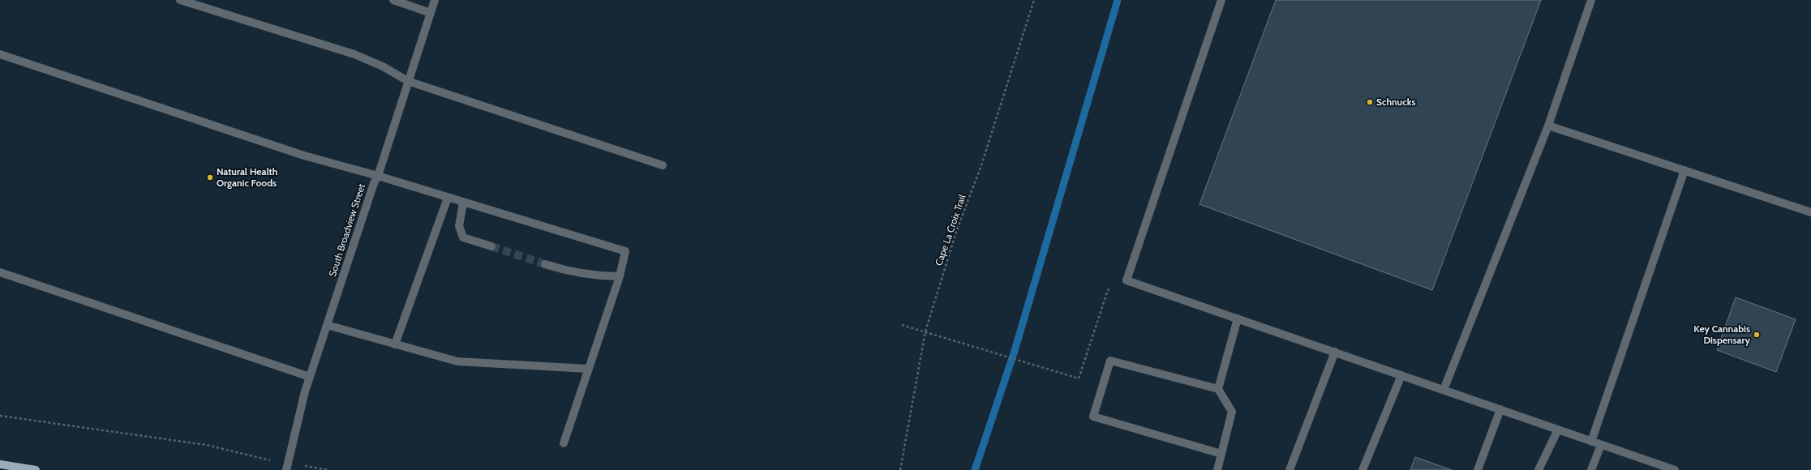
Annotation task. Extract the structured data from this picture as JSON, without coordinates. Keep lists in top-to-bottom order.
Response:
{
  "streets": {
    "street": ["South Broadview Street"],
    "path": ["Cape La Croix Trail"]
  },
  "places": ["Schnucks", "Natural Health Organic Foods", "Key Cannabis Dispensary"]
}
